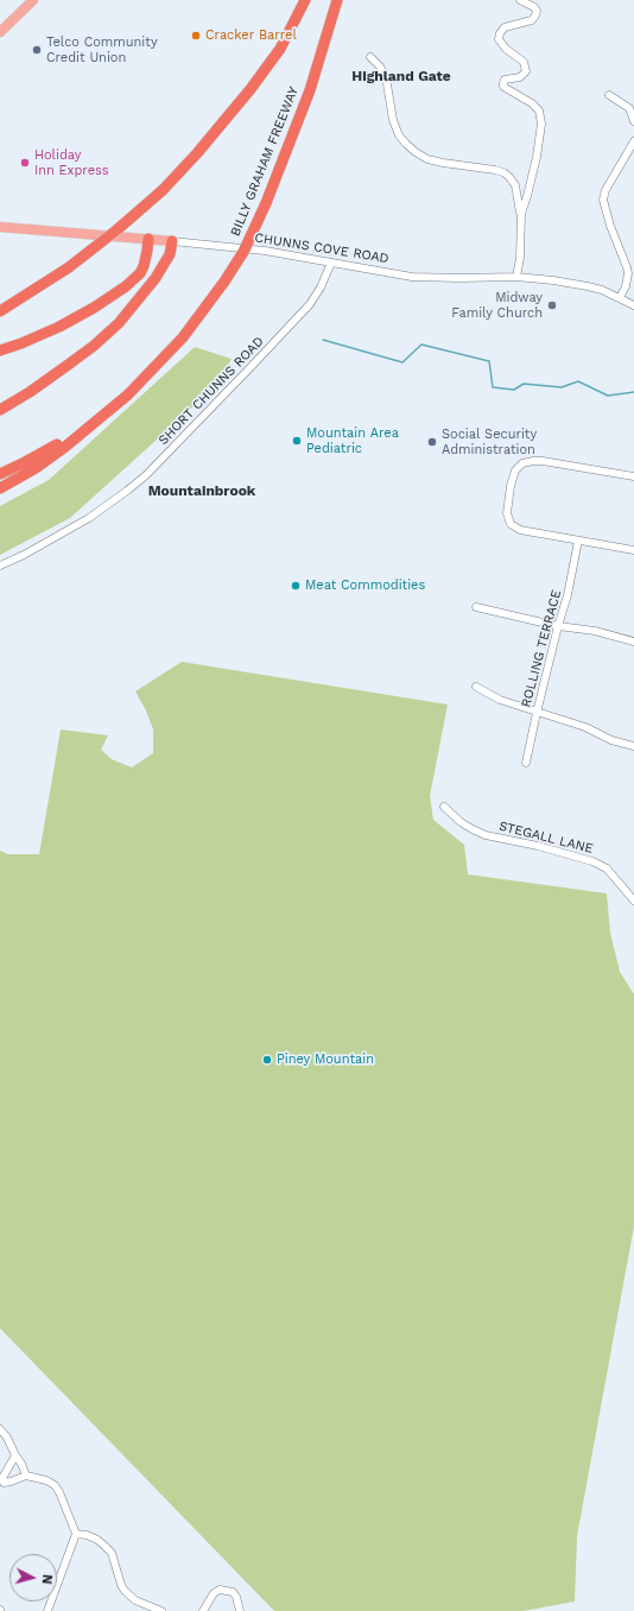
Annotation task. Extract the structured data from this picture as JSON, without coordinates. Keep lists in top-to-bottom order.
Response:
{
  "streets": {
    "highway": ["BILLY GRAHAM FREEWAY"],
    "main road": ["CHUNNS COVE ROAD"],
    "street": ["SHORT CHUNNS ROAD", "ROLLING TERRACE", "STEGALL LANE"]
  },
  "crossings": [
    ["CHUNNS COVE ROAD", "SHORT CHUNNS ROAD"]
  ],
  "districts": ["Highland Gate", "Mountainbrook"],
  "places": [
    "Cracker Barrel",
    "Telco Community Credit Union",
    "Holiday Inn Express",
    "Midway Family Church",
    "Mountain Area Pediatric",
    "Social Security Administration",
    "Meat Commodities",
    "Piney Mountain"
  ],
  "north": "right"
}
